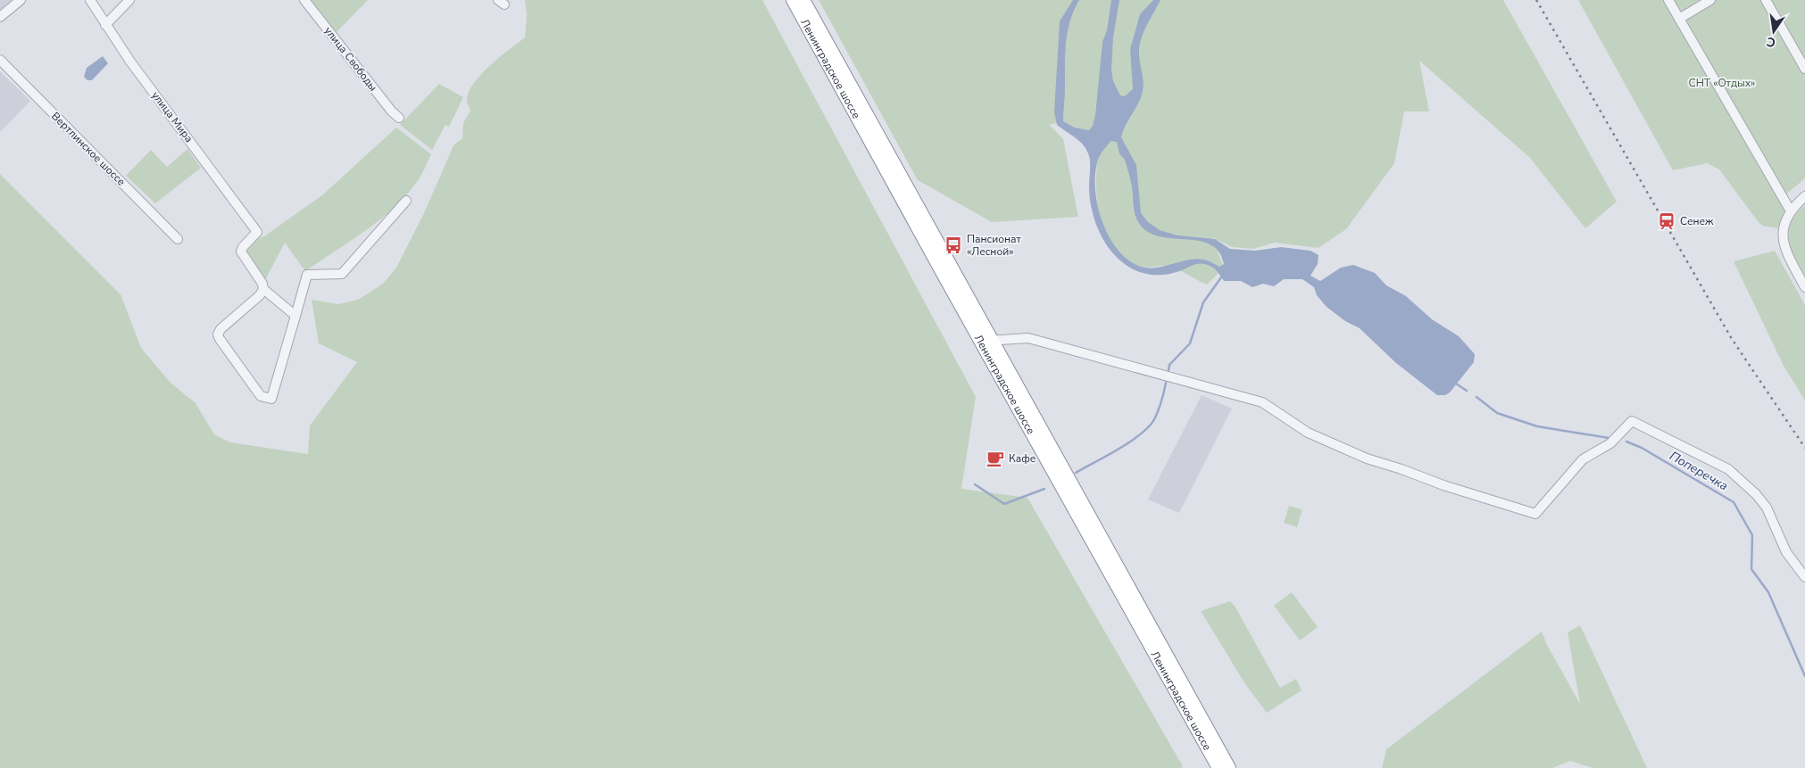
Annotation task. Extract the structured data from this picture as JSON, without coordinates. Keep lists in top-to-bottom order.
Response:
{
  "streets": {
    "highway": ["Ленинградское шоссе"],
    "street": ["улица Свободы", "улица Мира", "Вертлинское шоссе"]
  },
  "water": ["Поперечка"],
  "parks": ["СНТ «Отдых»"],
  "places": {
    "station": ["Сенеж"],
    "bus stop": ["Пансионат «Лесной»"],
    "cafe": ["Кафе"]
  },
  "north": "bottom"
}
